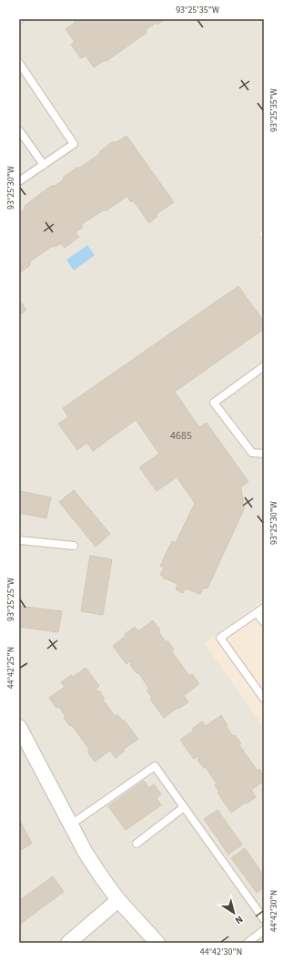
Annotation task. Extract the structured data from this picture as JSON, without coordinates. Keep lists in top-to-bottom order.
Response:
{
  "house_numbers": ["4685"],
  "north": "bottom right",
  "coordinates": [
    "93°25'35\"W",
    "93°25'30\"W",
    "93°25'25\"W",
    "44°42'25\"N",
    "44°42'30\"N"
  ]
}
